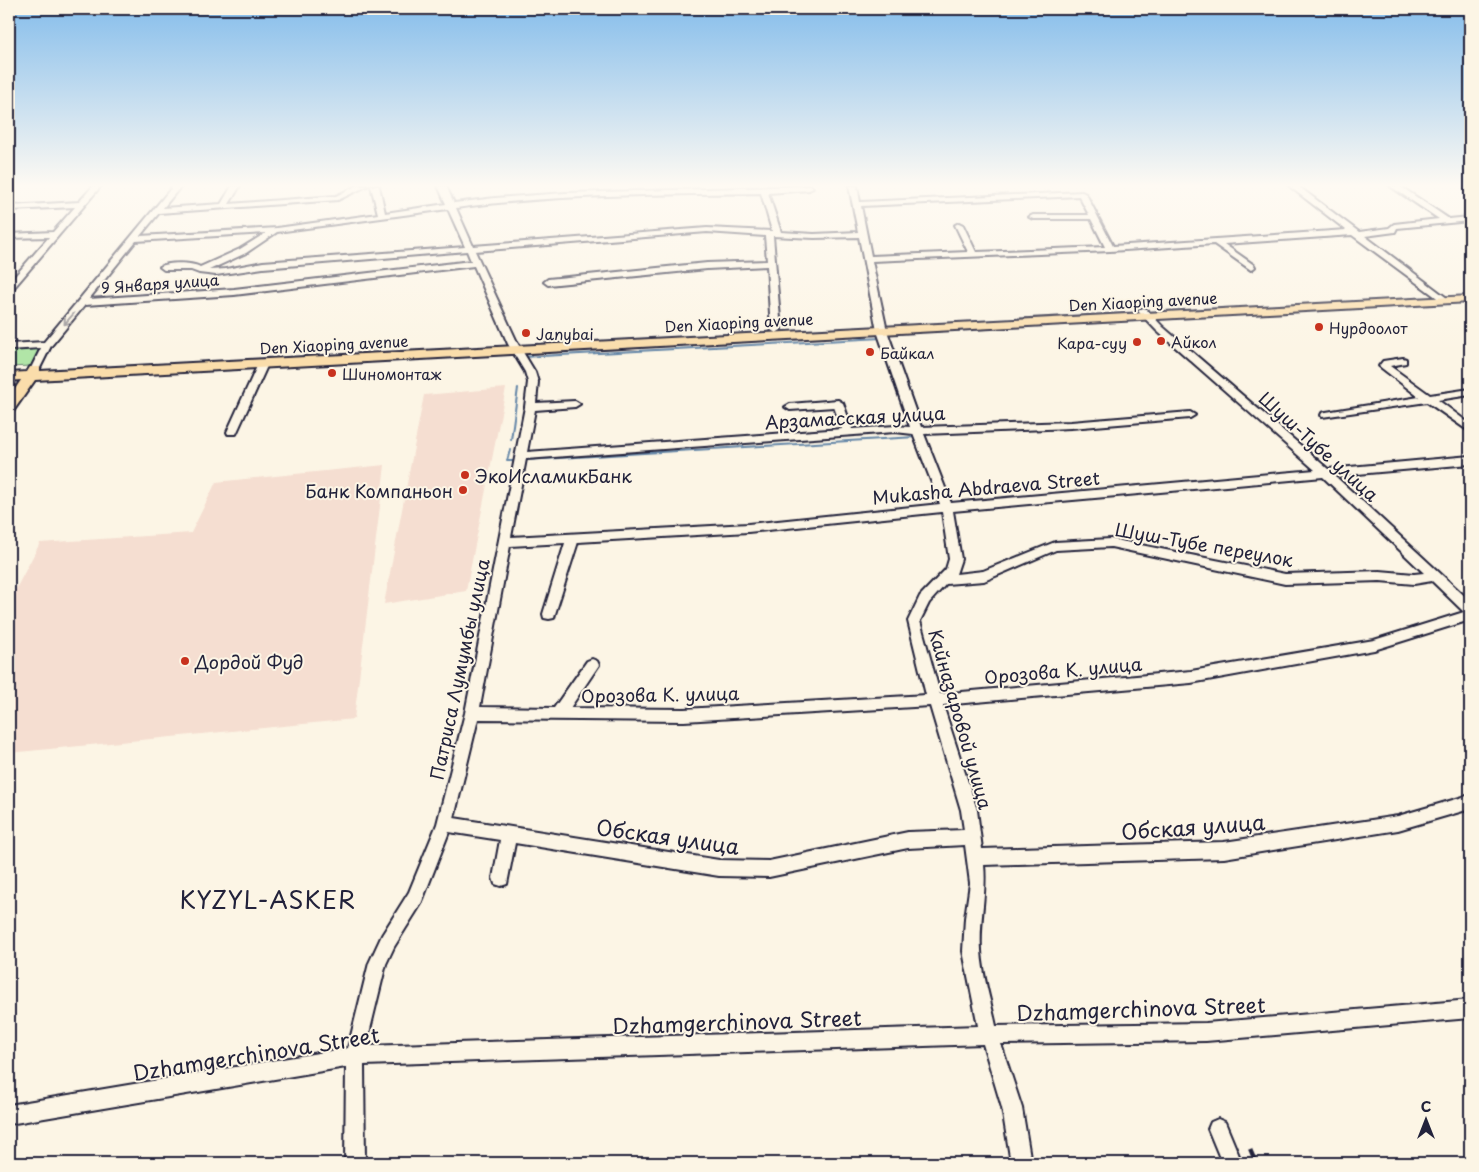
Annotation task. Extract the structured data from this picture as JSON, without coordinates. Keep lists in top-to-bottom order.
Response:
{
  "streets": {
    "main road": ["Den Xiaoping avenue"],
    "street": [
      "9 Января улица",
      "Арзамасская улица",
      "Шуш-Тубе улица",
      "Mukasha Abdraeva Street",
      "Шуш-Тубе переулок",
      "Патриса Лумумбы улица",
      "Орозова К. улица",
      "Кайназаровой улица",
      "Обская улица",
      "Dzhamgerchinova Street"
    ]
  },
  "crossings": [
    ["9 Января улица", "Патриса Лумумбы улица"],
    ["Den Xiaoping avenue", "Шуш-Тубе улица"],
    ["Den Xiaoping avenue", "Патриса Лумумбы улица"],
    ["Den Xiaoping avenue", "Кайназаровой улица"],
    ["Арзамасская улица", "Патриса Лумумбы улица"],
    ["Арзамасская улица", "Кайназаровой улица"],
    ["Шуш-Тубе улица", "Mukasha Abdraeva Street"],
    ["Шуш-Тубе улица", "Шуш-Тубе переулок"],
    ["Mukasha Abdraeva Street", "Патриса Лумумбы улица"],
    ["Mukasha Abdraeva Street", "Кайназаровой улица"],
    ["Шуш-Тубе переулок", "Кайназаровой улица"],
    ["Патриса Лумумбы улица", "Орозова К. улица"],
    ["Патриса Лумумбы улица", "Обская улица"],
    ["Патриса Лумумбы улица", "Dzhamgerchinova Street"],
    ["Орозова К. улица", "Кайназаровой улица"],
    ["Кайназаровой улица", "Обская улица"],
    ["Кайназаровой улица", "Dzhamgerchinova Street"]
  ],
  "districts": ["KYZYL-ASKER"],
  "places": [
    "Нурдоолот",
    "Janybai",
    "Айкол",
    "Кара-суу",
    "Байкал",
    "Шиномонтаж",
    "ЭкоИсламикБанк",
    "Банк Компаньон",
    "Дордой Фуд"
  ],
  "north": "top"
}
